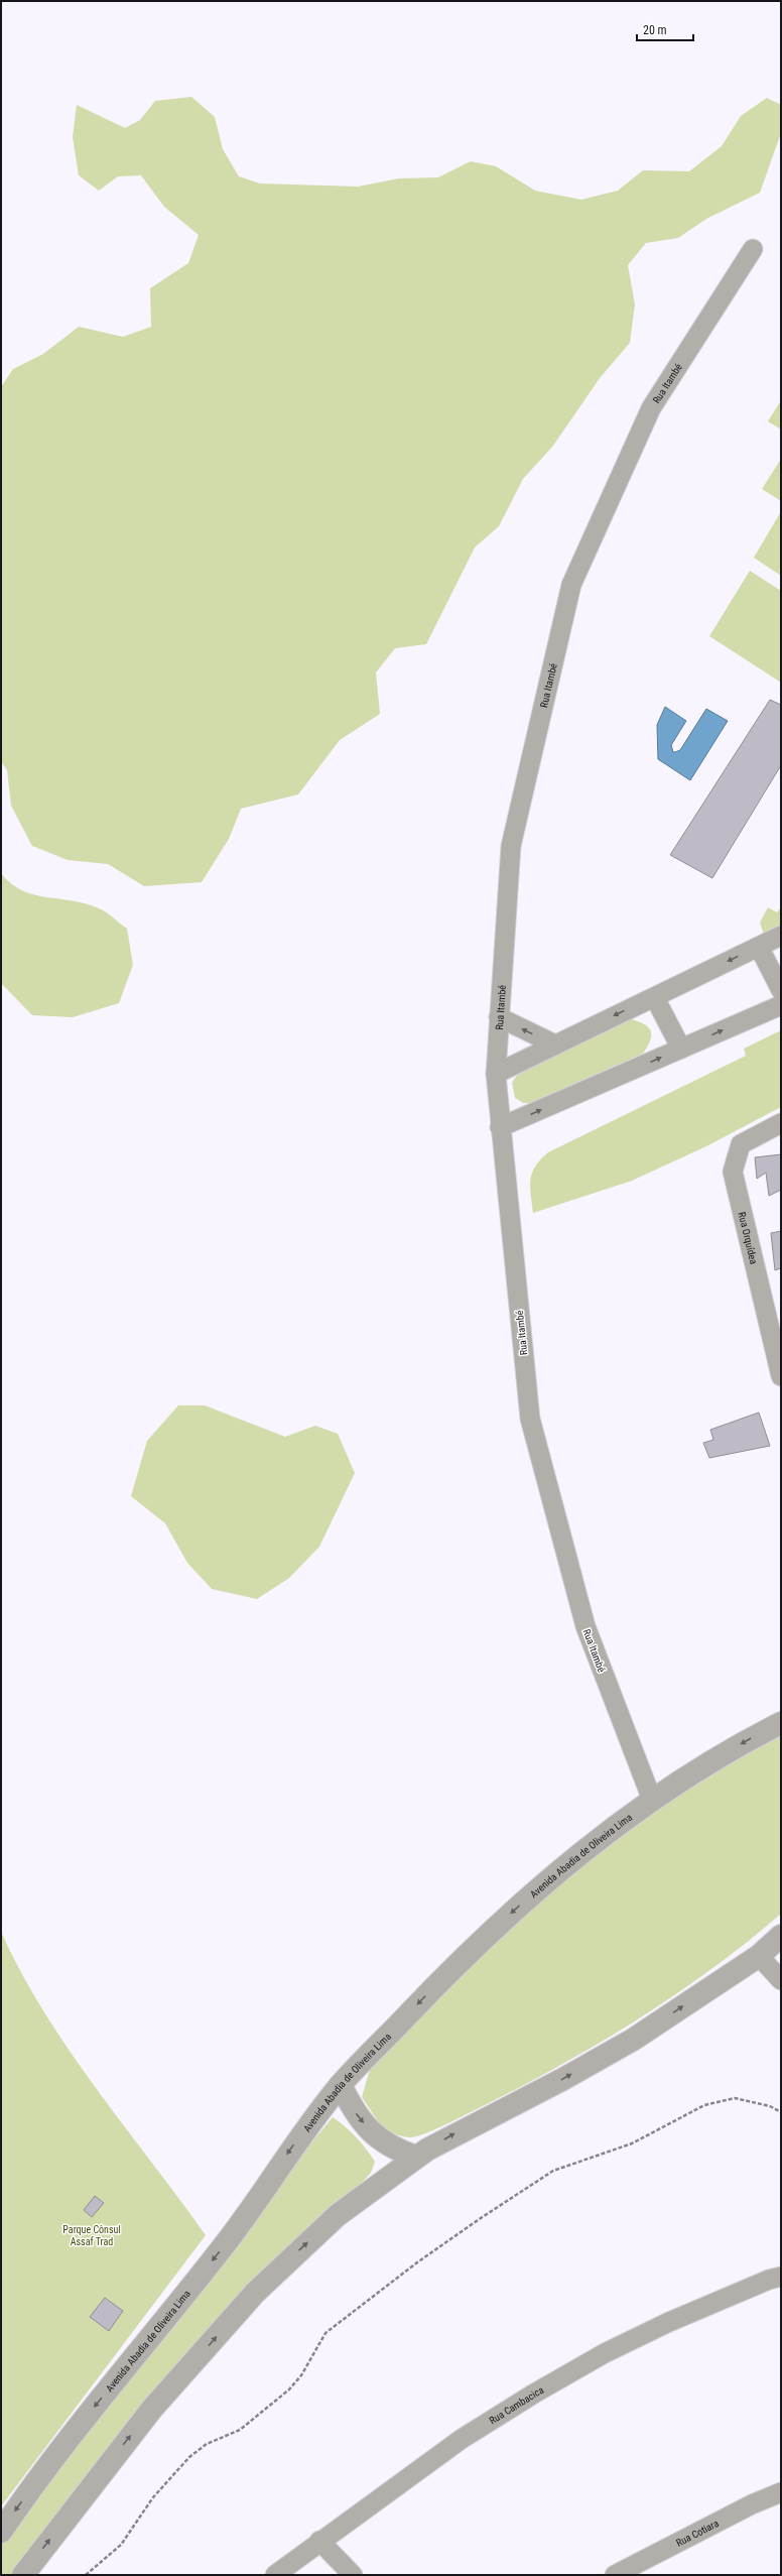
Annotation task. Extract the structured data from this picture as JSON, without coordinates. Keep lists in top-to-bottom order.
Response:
{
  "streets": {
    "street": [
      "Rua Itambé",
      "Rua Orquídea",
      "Avenida Abadia de Oliveira Lima",
      "Rua Cambacica",
      "Rua Cotiara"
    ]
  },
  "crossings": [
    ["Rua Itambé", "Avenida Abadia de Oliveira Lima"]
  ],
  "parks": ["Parque Cônsul Assaf Trad"],
  "scale_bar": "20 m"
}
